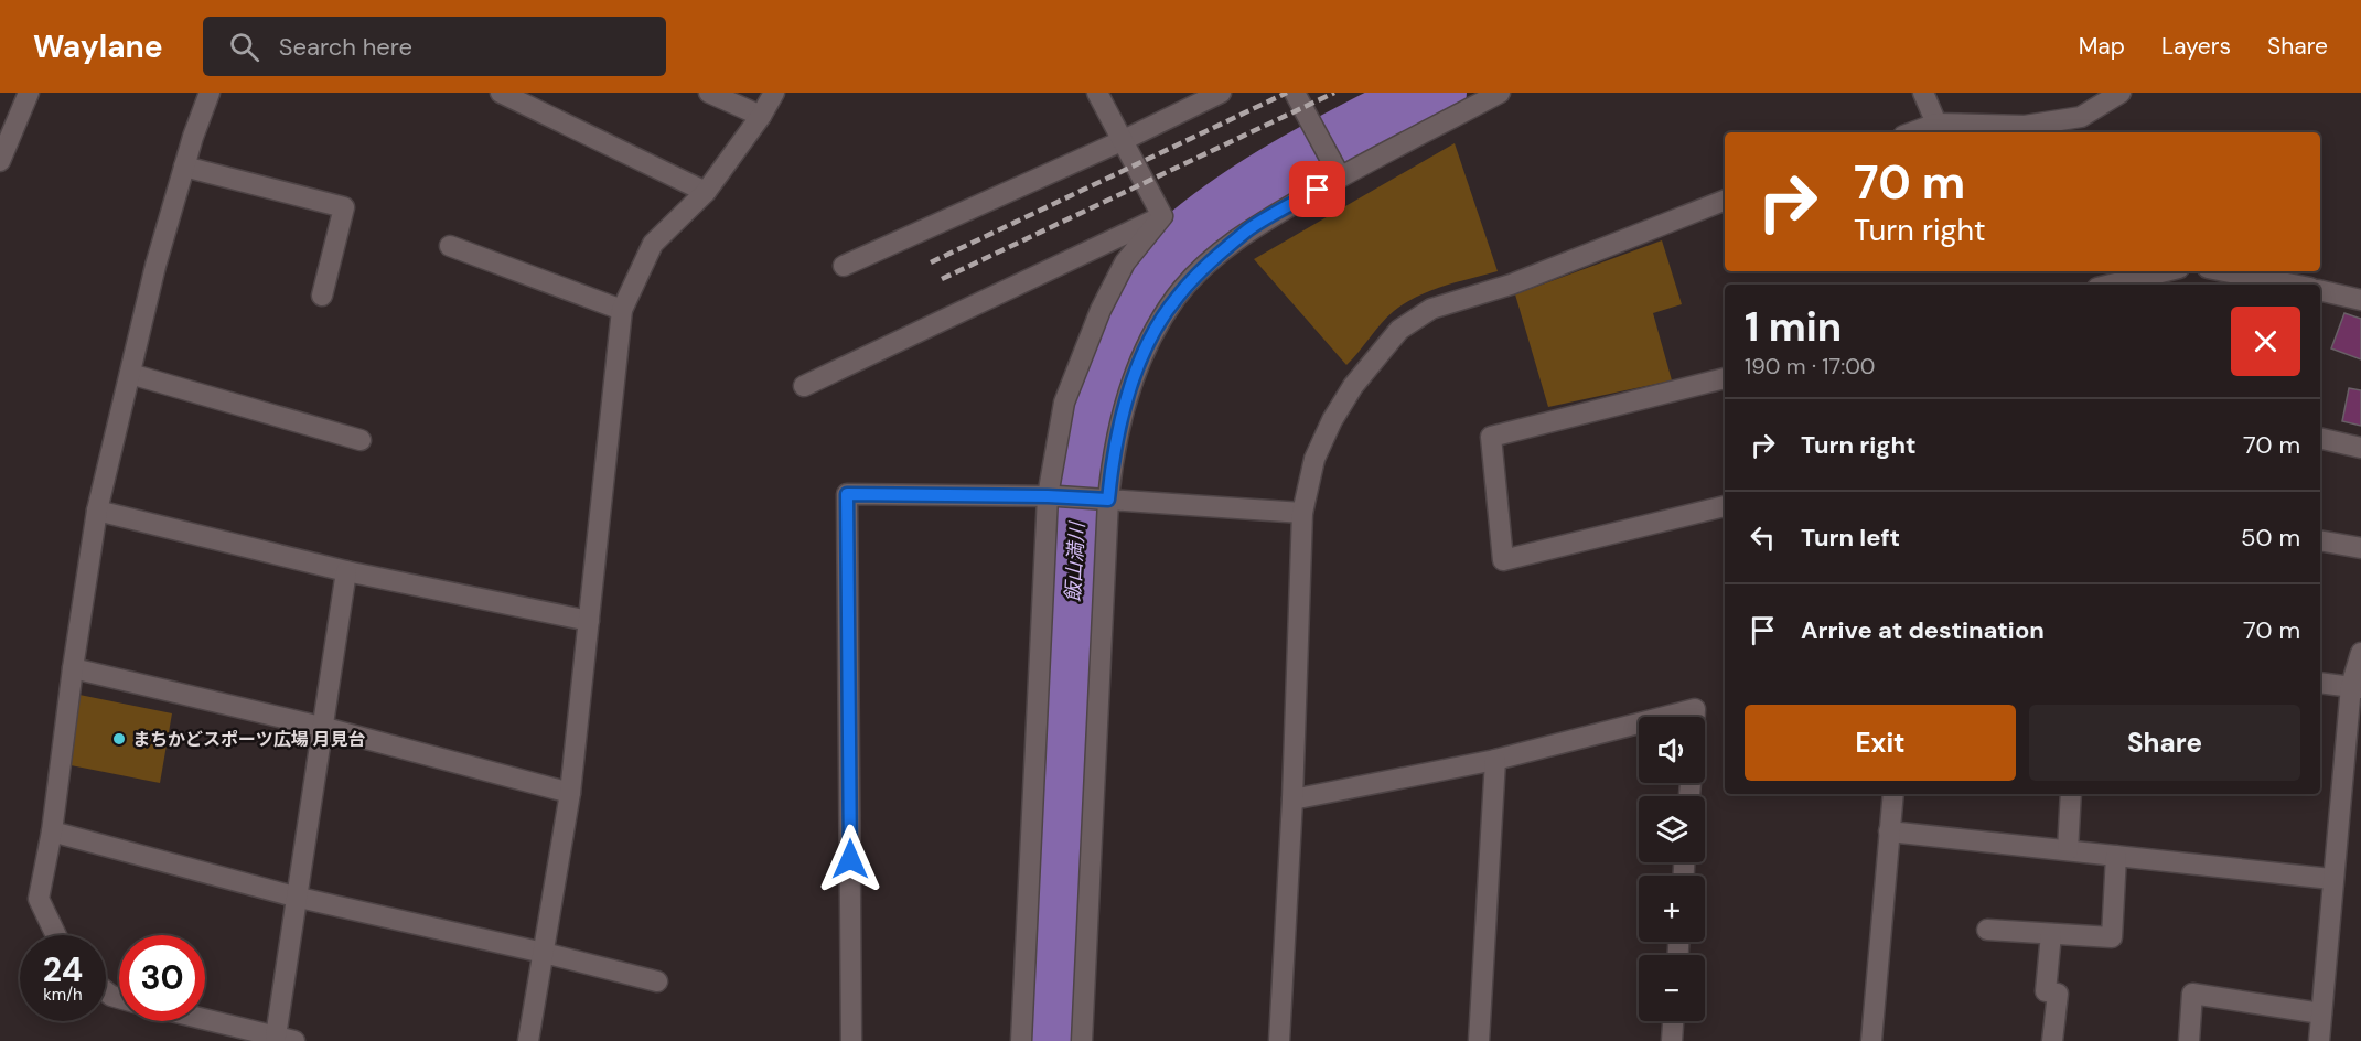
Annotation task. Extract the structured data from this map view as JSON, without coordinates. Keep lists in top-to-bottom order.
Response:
{
  "water": ["飯山満川"],
  "places": ["まちかどスポーツ広場 月見台"],
  "page": {
    "header": "Waylane",
    "search": "Search here",
    "nav": ["Map", "Layers", "Share"],
    "turn": ["70 m", "Turn right"],
    "heading": ["1 min", "190 m · 17:00"],
    "list": [
      {
        "name": "Turn right",
        "value": "70 m"
      },
      {
        "name": "Turn left",
        "value": "50 m"
      },
      {
        "name": "Arrive at destination",
        "value": "70 m"
      }
    ],
    "buttons": ["Exit", "Share"],
    "map_buttons": ["+", "−"],
    "speed": "24 km/h",
    "limit": "30"
  }
}
